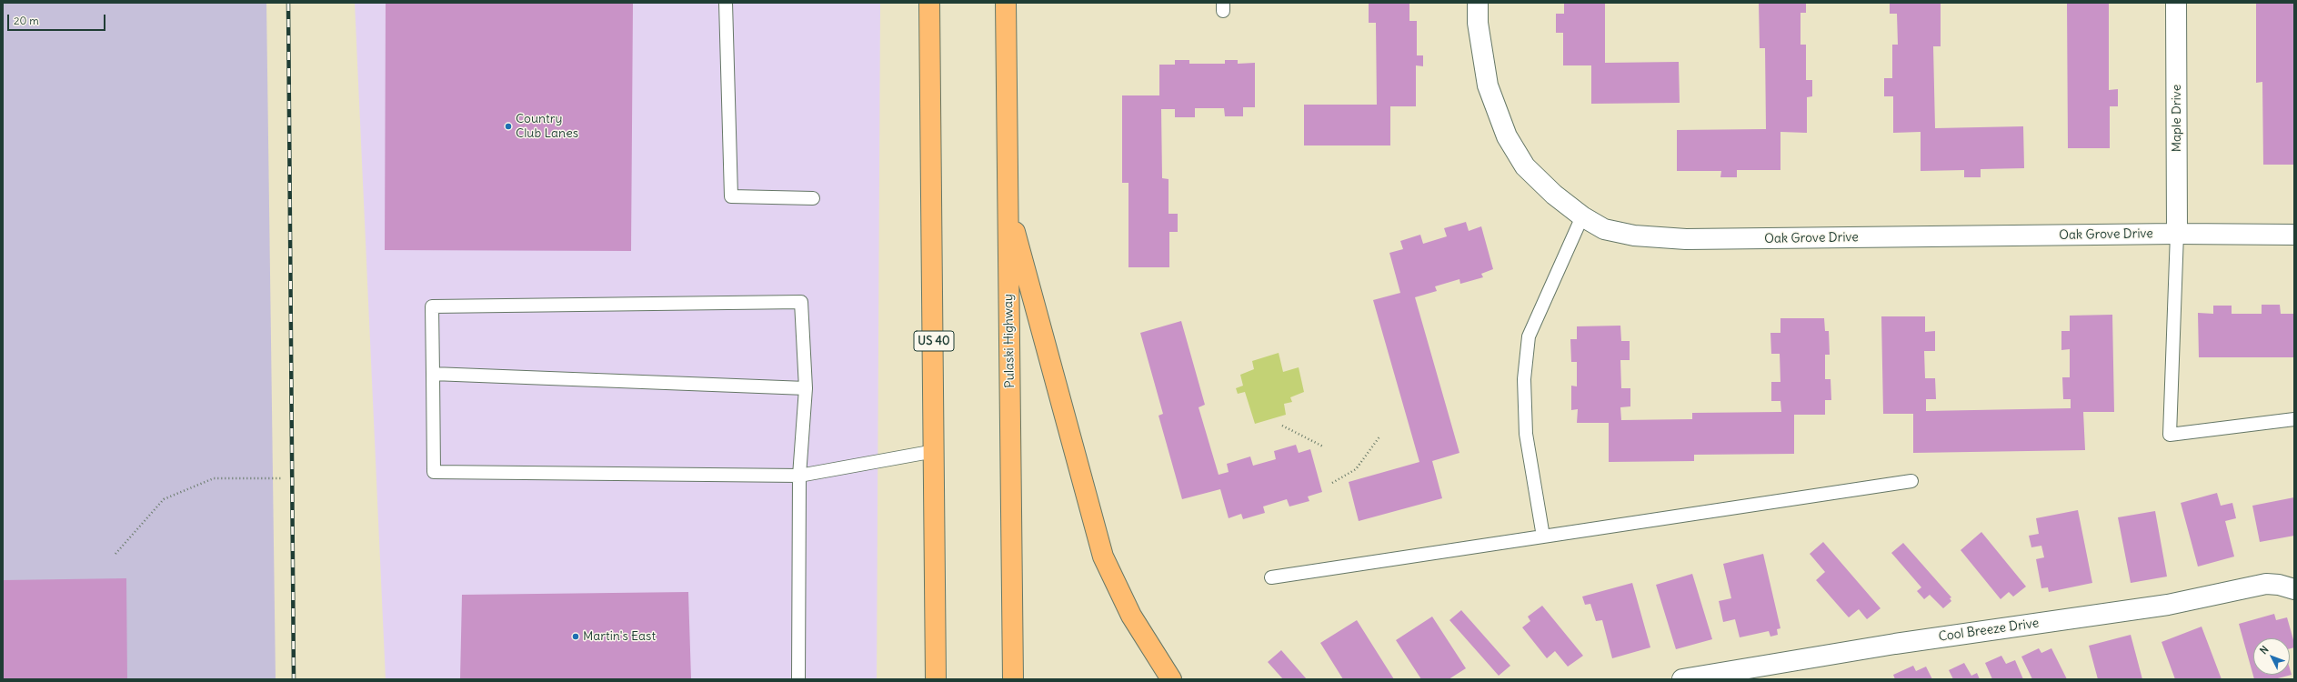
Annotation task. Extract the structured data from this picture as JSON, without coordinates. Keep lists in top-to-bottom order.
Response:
{
  "streets": {
    "highway": ["US 40", "Pulaski Highway"],
    "street": ["Maple Drive", "Oak Grove Drive", "Cool Breeze Drive"]
  },
  "crossings": [
    ["Maple Drive", "Oak Grove Drive"]
  ],
  "places": ["Country Club Lanes", "Martin's East"],
  "scale_bar": "20 m",
  "north": "top left"
}
